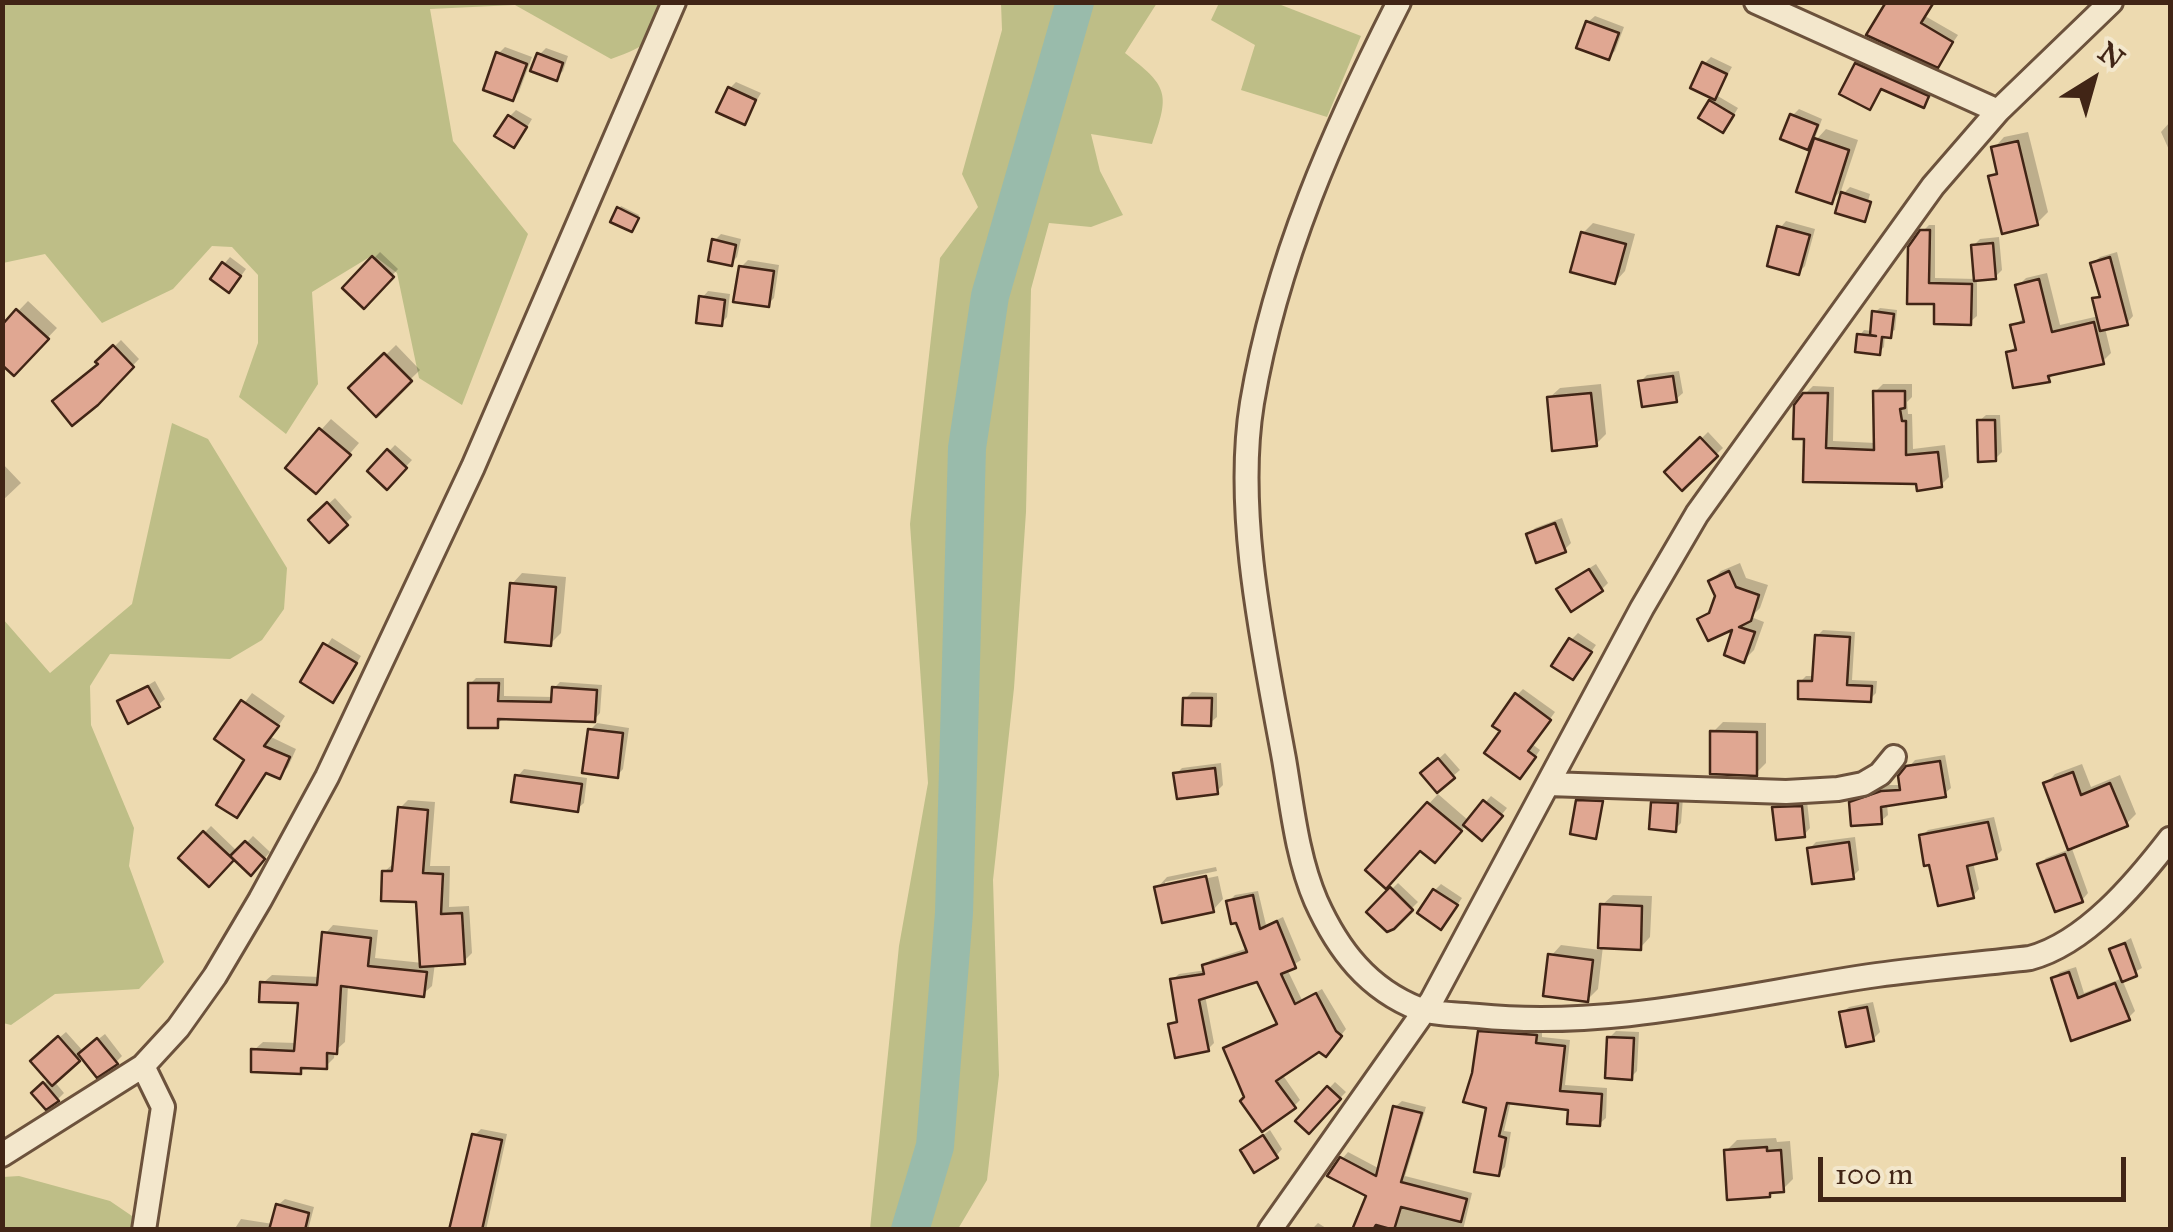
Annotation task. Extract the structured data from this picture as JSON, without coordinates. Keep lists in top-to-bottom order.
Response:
{
  "scale_bar": "100 m",
  "north": "top right"
}
